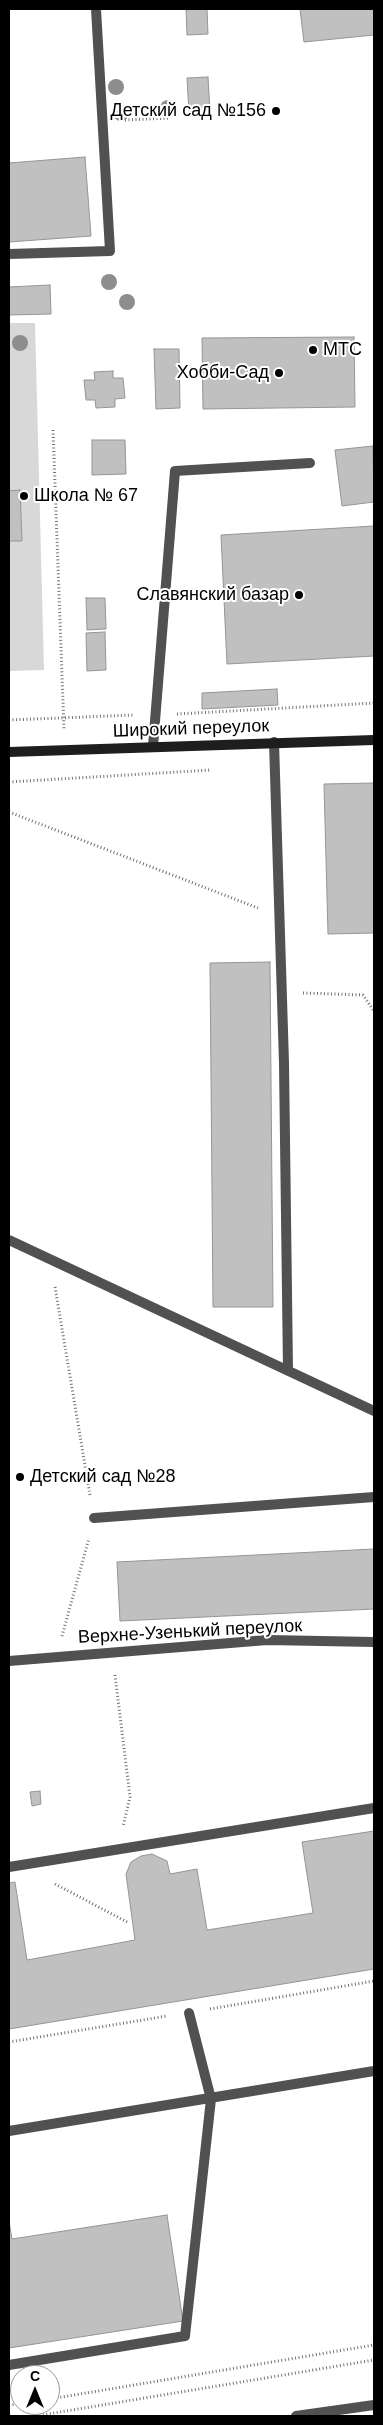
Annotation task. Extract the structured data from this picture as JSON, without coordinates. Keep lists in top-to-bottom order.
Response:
{
  "streets": {
    "street": ["Широкий переулок", "Верхне-Узенький переулок"]
  },
  "places": [
    "Детский сад №156",
    "МТС",
    "Хобби-Сад",
    "Школа № 67",
    "Славянский базар",
    "Детский сад №28"
  ],
  "north": "top"
}
